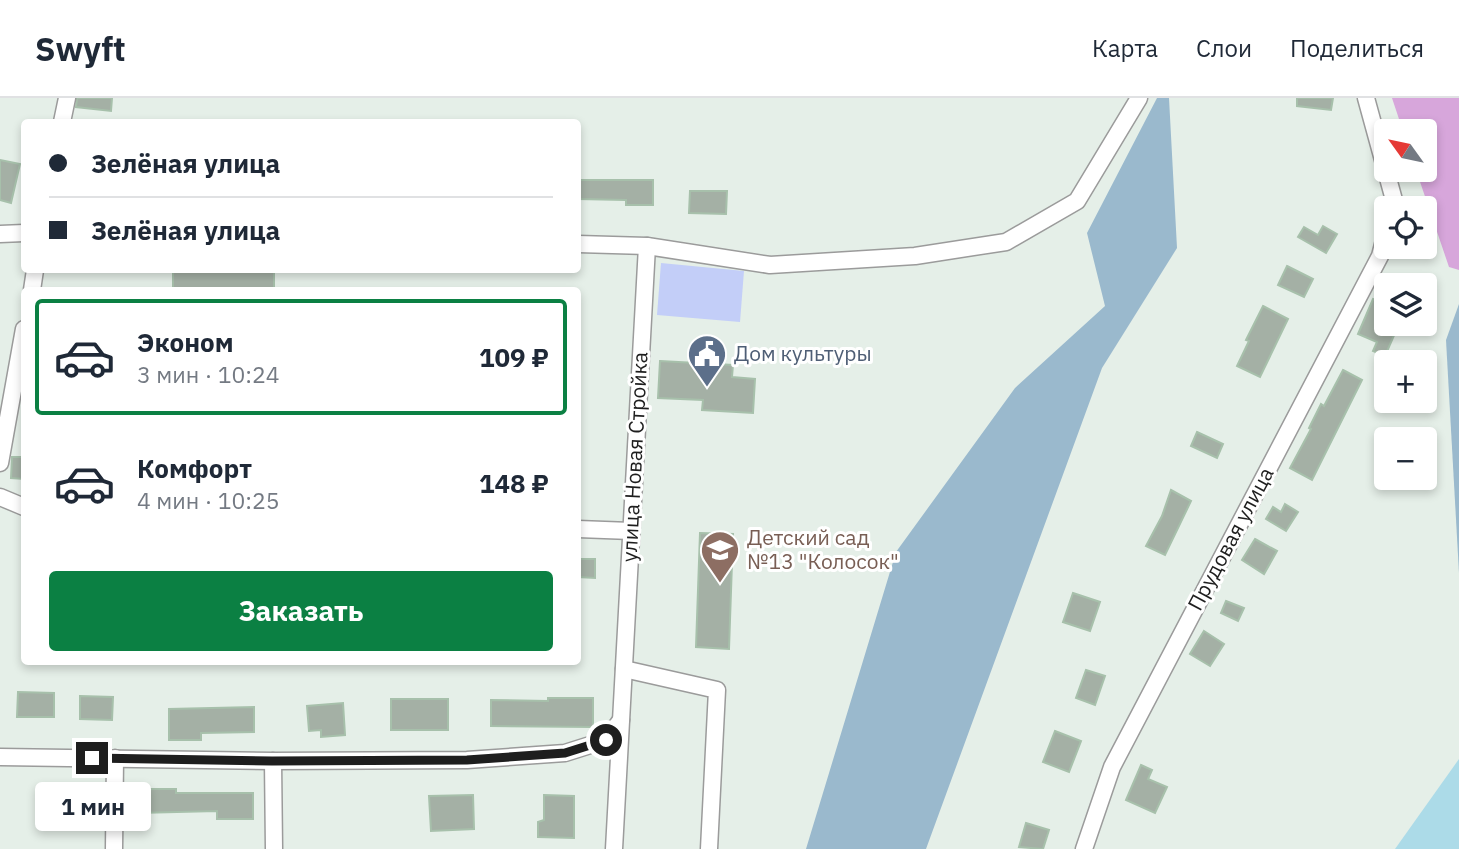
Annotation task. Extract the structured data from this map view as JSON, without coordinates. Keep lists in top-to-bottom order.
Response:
{
  "streets": {
    "street": ["улица Новая Стройка", "Прудовая улица"]
  },
  "places": {
    "public building": ["Дом культуры"],
    "school or university": ["Детский сад №13 \"Колосок\""]
  },
  "north": "top left",
  "page": {
    "header": "Swyft",
    "nav": ["Карта", "Слои", "Поделиться"],
    "map_buttons": ["+", "−"],
    "banner": ["Зелёная улица", "Зелёная улица"],
    "list": [
      {
        "name": "Эконом",
        "note": "3 мин · 10:24",
        "value": "109 ₽"
      },
      {
        "name": "Комфорт",
        "note": "4 мин · 10:25",
        "value": "148 ₽"
      }
    ],
    "buttons": "Заказать",
    "bubble": "1 мин"
  }
}
